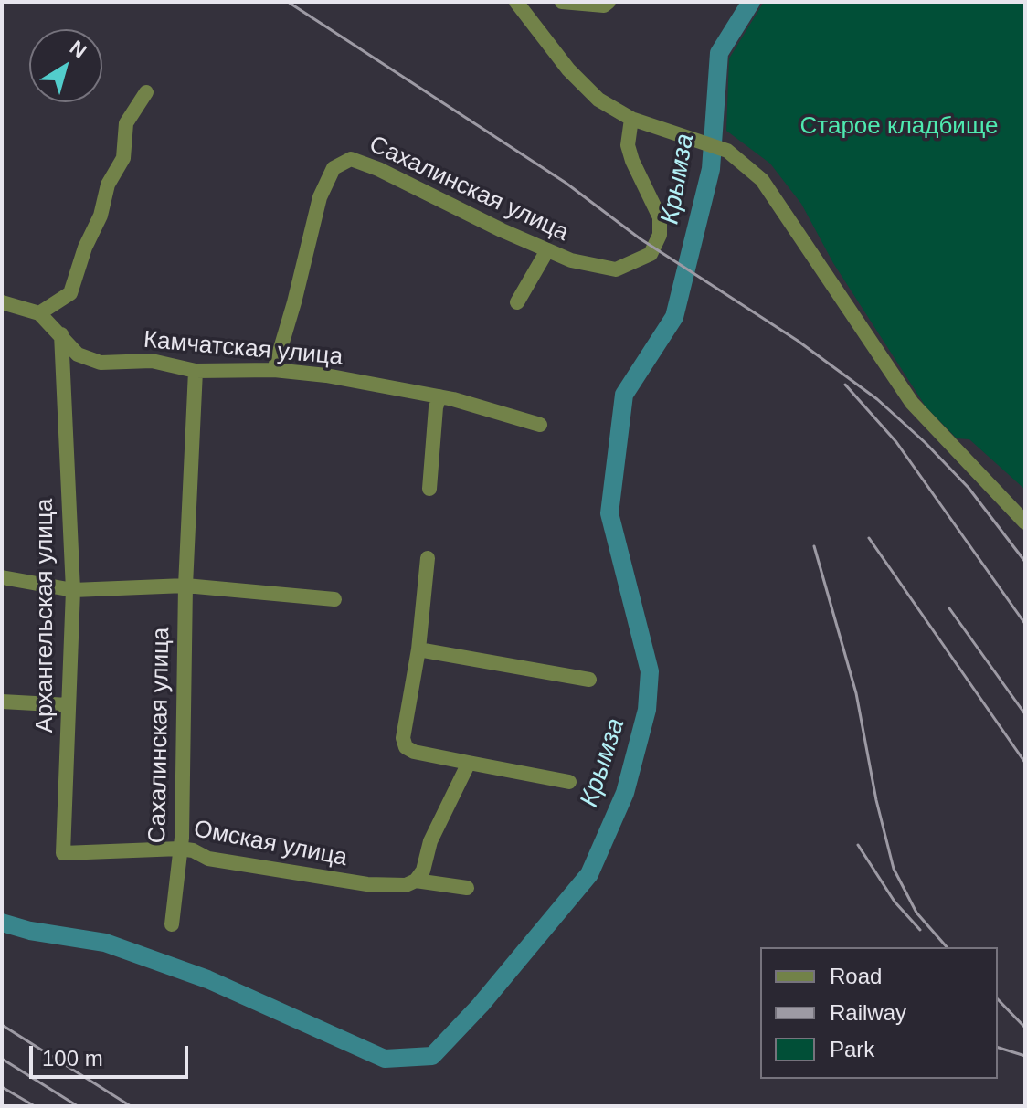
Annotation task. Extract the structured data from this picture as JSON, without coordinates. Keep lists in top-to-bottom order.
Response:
{
  "streets": {
    "street": [
      "Сахалинская улица",
      "Камчатская улица",
      "Архангельская улица",
      "Омская улица"
    ]
  },
  "crossings": [
    ["Сахалинская улица", "Камчатская улица"],
    ["Сахалинская улица", "Омская улица"],
    ["Камчатская улица", "Архангельская улица"],
    ["Архангельская улица", "Омская улица"]
  ],
  "water": ["Крымза"],
  "parks": ["Старое кладбище"],
  "legend": ["Road", "Railway", "Park"],
  "scale_bar": "100 m",
  "north": "top right"
}
